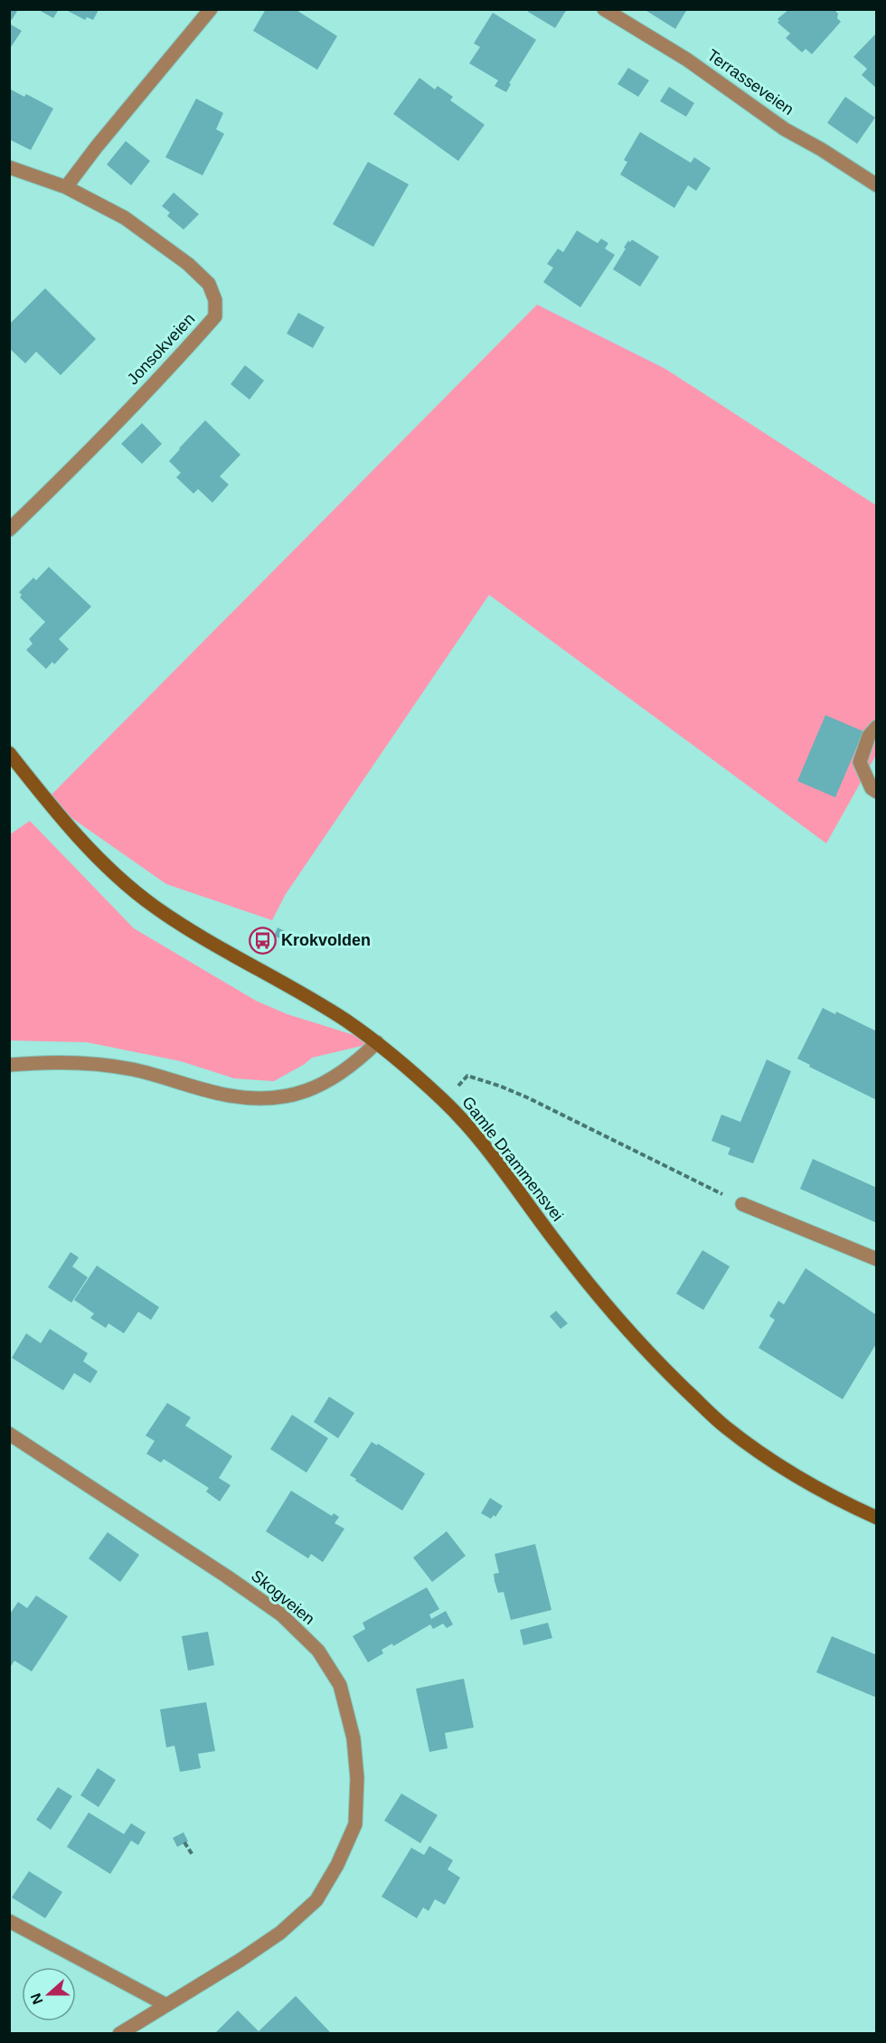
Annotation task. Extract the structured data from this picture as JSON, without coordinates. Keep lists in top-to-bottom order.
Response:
{
  "streets": {
    "main road": ["Gamle Drammensvei"],
    "street": ["Terrasseveien", "Jonsokveien", "Skogveien"]
  },
  "places": {
    "bus stop": ["Krokvolden"]
  },
  "north": "left"
}
